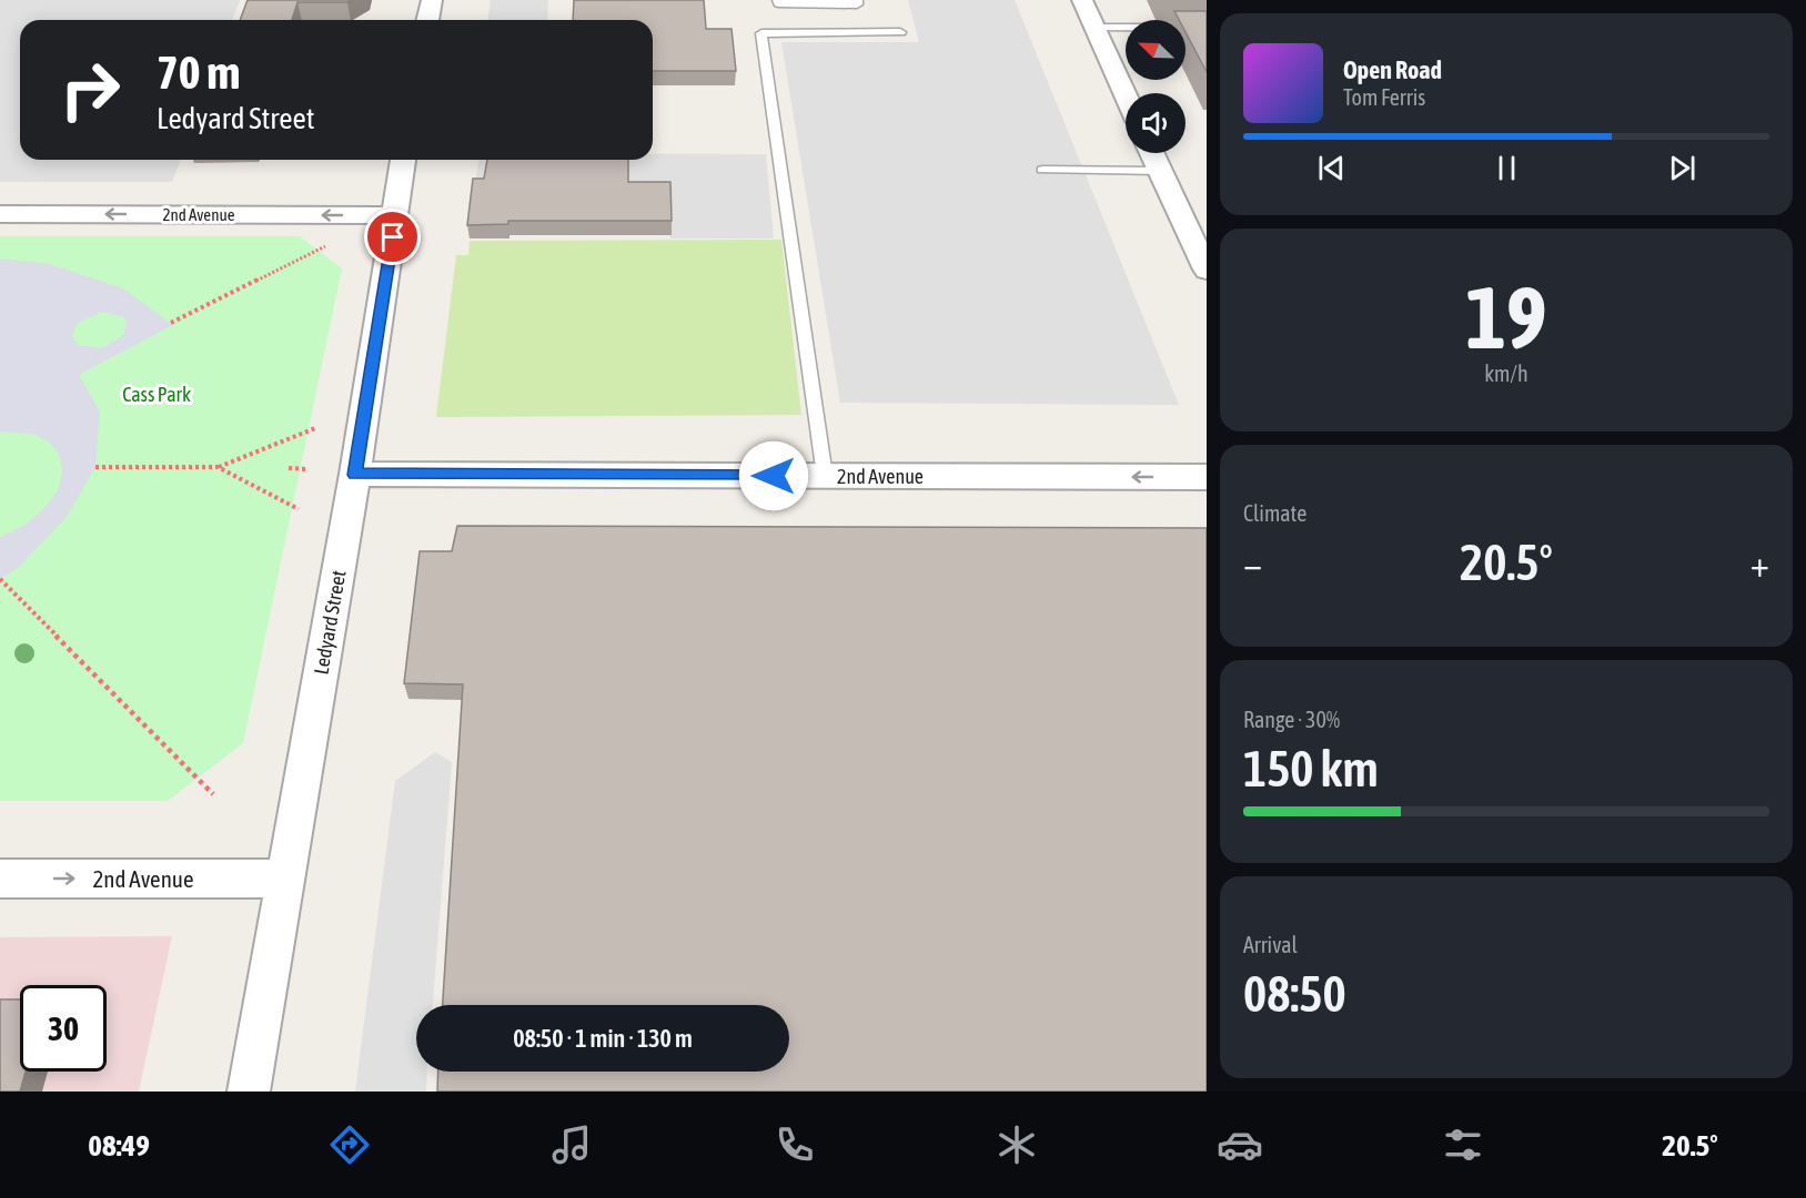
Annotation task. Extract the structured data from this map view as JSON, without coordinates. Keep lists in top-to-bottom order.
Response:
{
  "streets": {
    "street": ["2nd Avenue", "Ledyard Street"]
  },
  "crossings": [
    ["2nd Avenue", "Ledyard Street"]
  ],
  "parks": ["Cass Park"],
  "north": "top left",
  "page": {
    "turn": ["70 m", "Ledyard Street"],
    "song": ["Open Road", "Tom Ferris"],
    "tile": [
      ["19", "km/h"],
      "Climate",
      ["Range · 30%", "150 km"],
      ["Arrival", "08:50"]
    ],
    "heat": ["−", "20.5°", "+"],
    "limit": "30",
    "trip": "08:50 · 1 min · 130 m",
    "tabs": ["08:49", "20.5°"]
  }
}
